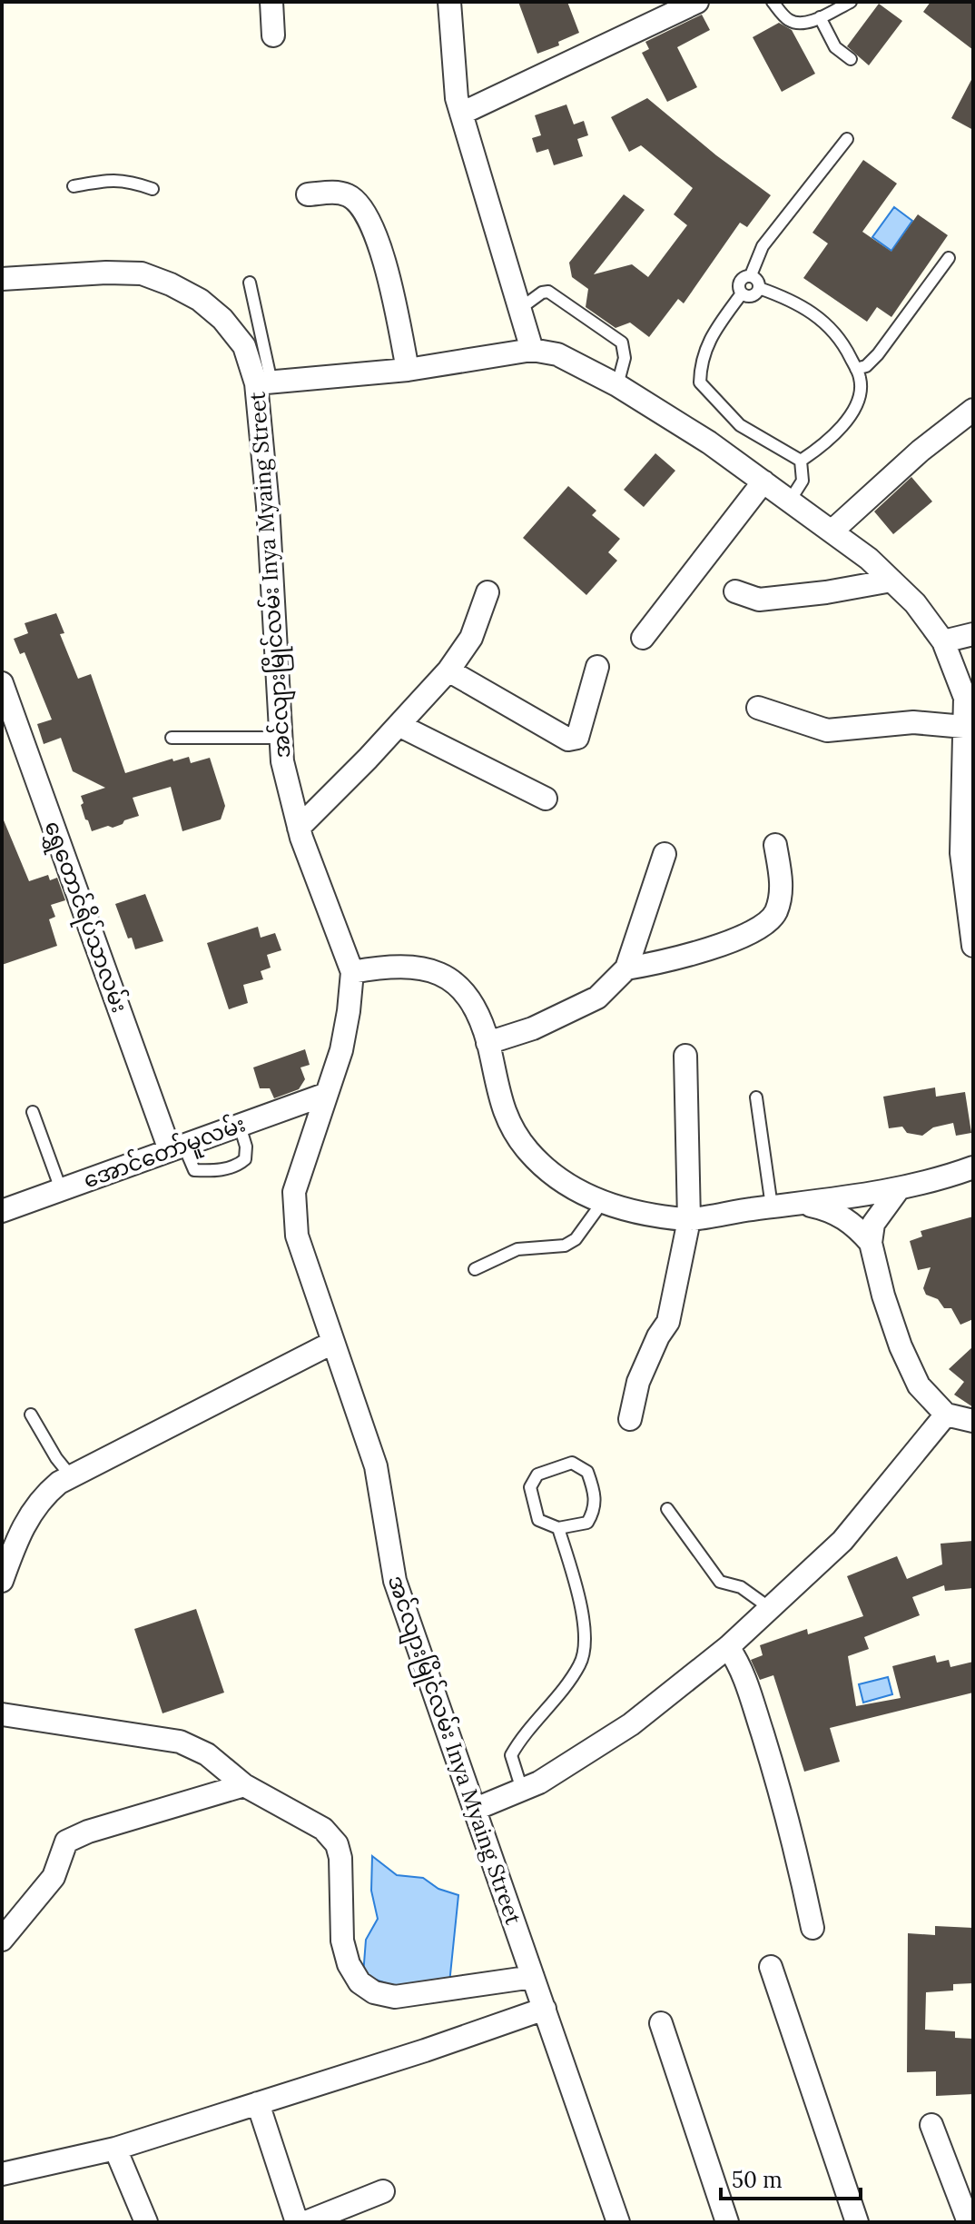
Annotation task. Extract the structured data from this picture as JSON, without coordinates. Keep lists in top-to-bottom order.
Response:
{
  "streets": {
    "street": ["အင်လျားမြိုင်လမ်း Inya Myaing Street", "ရွှေတောင်ရိပ်သာလမ်း", "အောင်တော်မူလမ်း"]
  },
  "crossings": [
    ["အင်လျားမြိုင်လမ်း Inya Myaing Street", "အောင်တော်မူလမ်း"],
    ["ရွှေတောင်ရိပ်သာလမ်း", "အောင်တော်မူလမ်း"]
  ],
  "scale_bar": "50 m"
}
